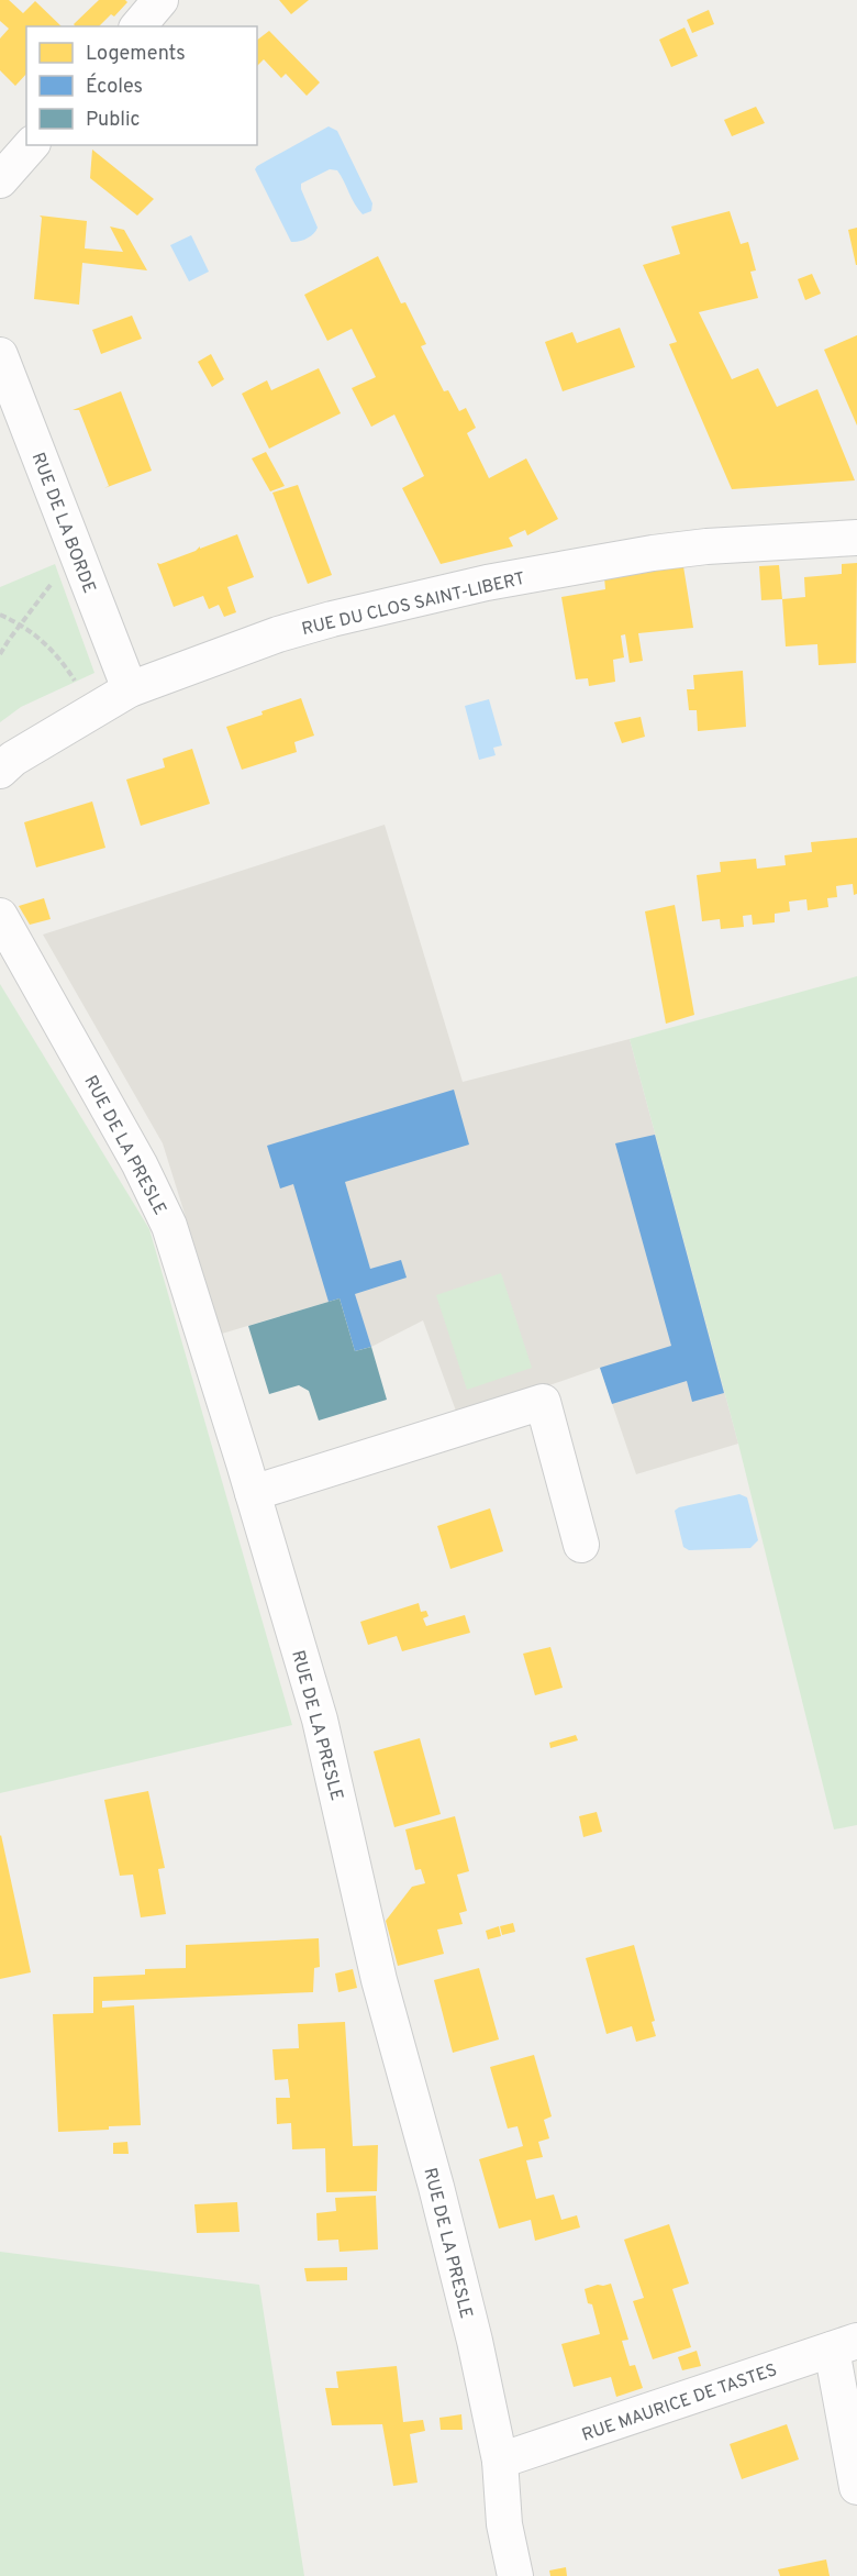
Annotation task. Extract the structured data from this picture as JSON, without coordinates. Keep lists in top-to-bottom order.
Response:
{
  "streets": {
    "street": [
      "RUE DE LA BORDE",
      "RUE DU CLOS SAINT-LIBERT",
      "RUE DE LA PRESLE",
      "RUE MAURICE DE TASTES"
    ]
  },
  "crossings": [
    ["RUE DE LA BORDE", "RUE DU CLOS SAINT-LIBERT"],
    ["RUE DE LA PRESLE", "RUE MAURICE DE TASTES"]
  ],
  "legend": ["Logements", "Écoles", "Public"]
}
